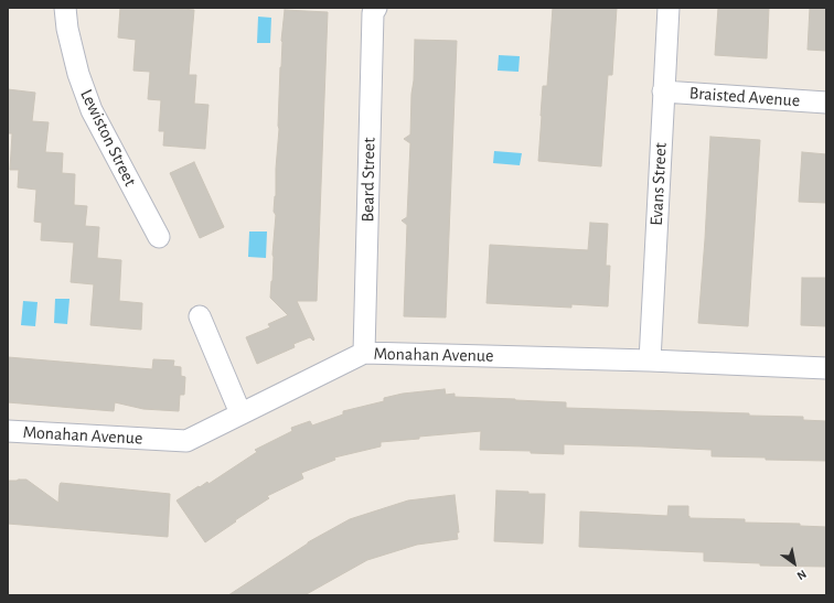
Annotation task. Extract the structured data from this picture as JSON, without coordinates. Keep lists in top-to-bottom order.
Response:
{
  "streets": {
    "street": [
      "Braisted Avenue",
      "Lewiston Street",
      "Beard Street",
      "Evans Street",
      "Monahan Avenue"
    ]
  },
  "crossings": [
    ["Braisted Avenue", "Evans Street"],
    ["Beard Street", "Monahan Avenue"],
    ["Evans Street", "Monahan Avenue"]
  ],
  "north": "bottom right"
}
